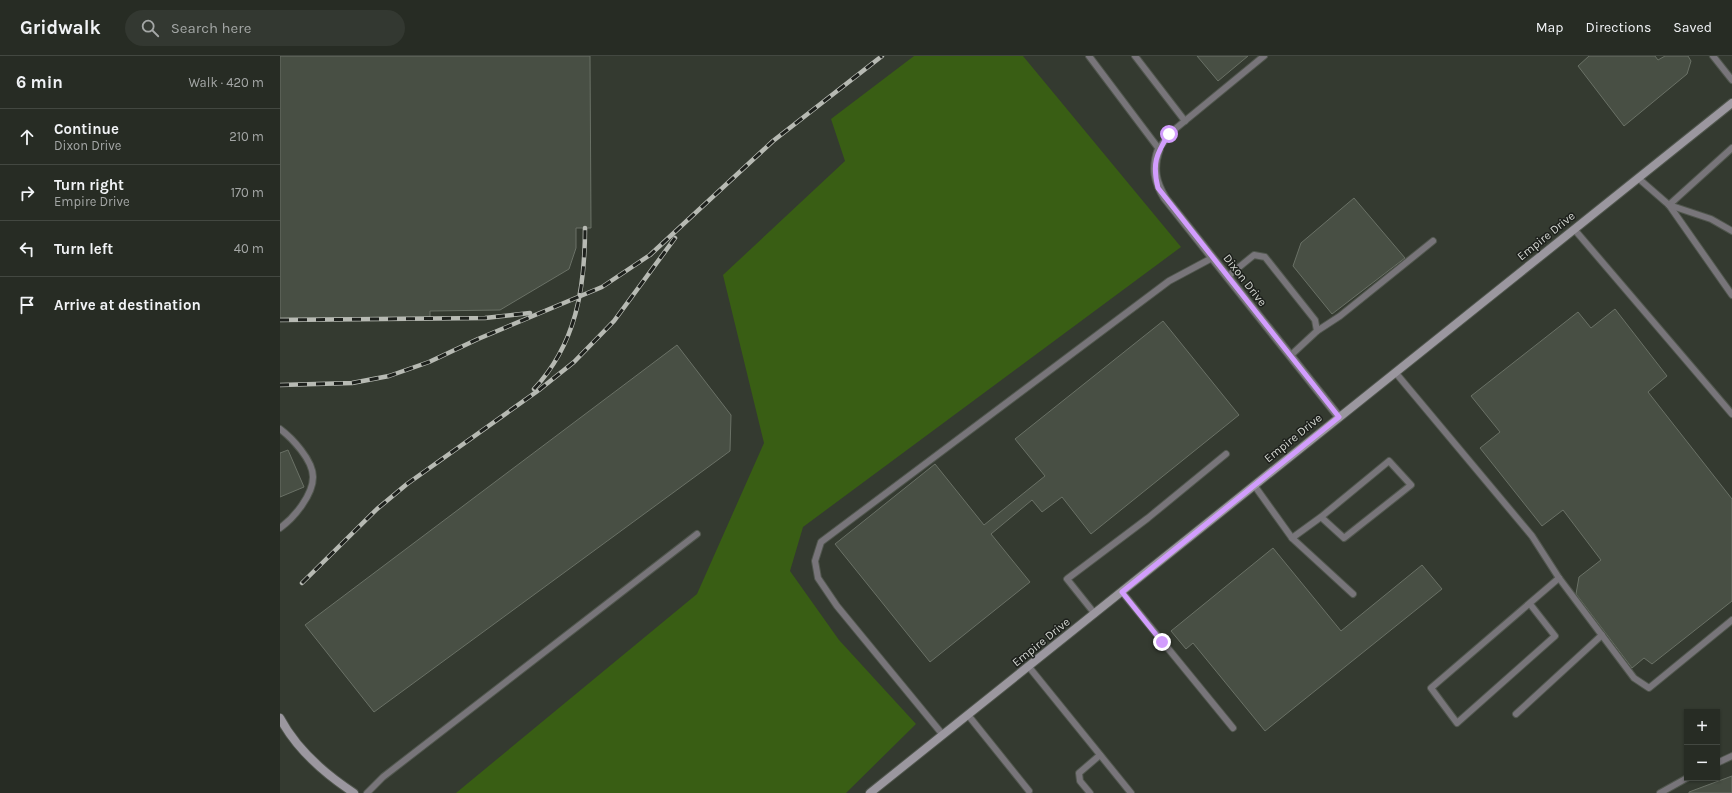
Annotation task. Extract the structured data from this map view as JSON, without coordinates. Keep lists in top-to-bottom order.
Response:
{
  "streets": {
    "street": ["Empire Drive", "Dixon Drive"]
  },
  "crossings": [
    ["Empire Drive", "Dixon Drive"]
  ],
  "page": {
    "header": "Gridwalk",
    "search": "Search here",
    "nav": ["Map", "Directions", "Saved"],
    "heading": ["6 min", "Walk · 420 m"],
    "list": [
      ["Continue", "Dixon Drive", "210 m"],
      ["Turn right", "Empire Drive", "170 m"],
      ["Turn left", "40 m"],
      "Arrive at destination"
    ],
    "map_buttons": ["+", "−"]
  }
}
